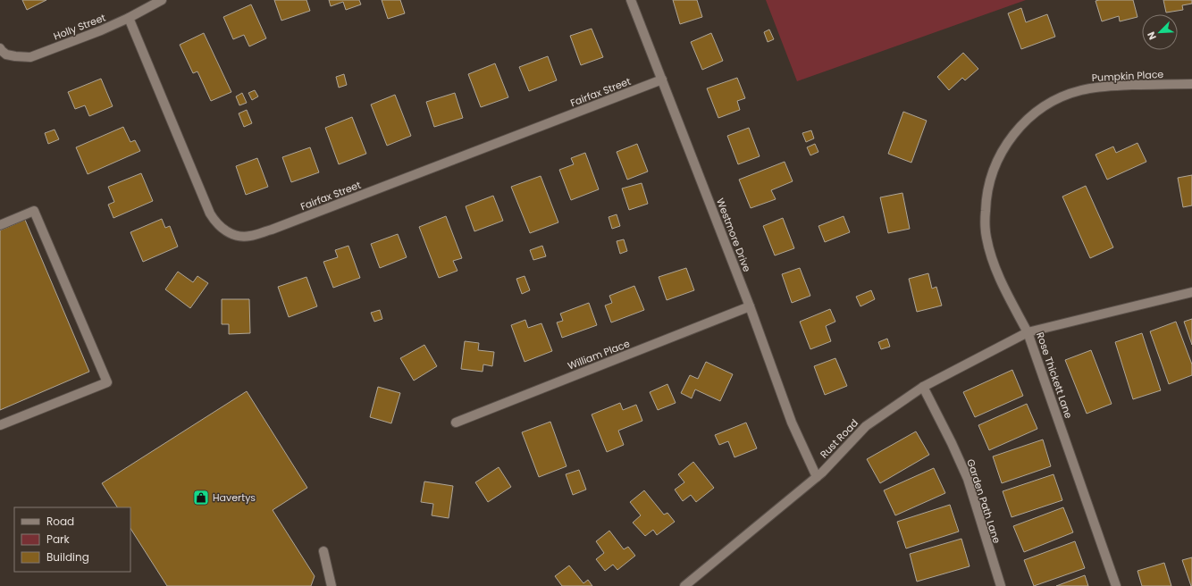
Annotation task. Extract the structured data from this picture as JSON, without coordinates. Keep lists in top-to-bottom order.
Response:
{
  "streets": {
    "street": [
      "Holly Street",
      "Pumpkin Place",
      "Fairfax Street",
      "Westmore Drive",
      "William Place",
      "Rose Thickett Lane",
      "Rust Road",
      "Garden Path Lane"
    ]
  },
  "crossings": [
    ["Holly Street", "Fairfax Street"],
    ["Pumpkin Place", "Rose Thickett Lane"],
    ["Pumpkin Place", "Rust Road"],
    ["Fairfax Street", "Westmore Drive"],
    ["Westmore Drive", "William Place"],
    ["Westmore Drive", "Rust Road"],
    ["Rose Thickett Lane", "Rust Road"],
    ["Rust Road", "Garden Path Lane"]
  ],
  "places": {
    "shop": ["Havertys"]
  },
  "legend": ["Road", "Park", "Building"],
  "north": "bottom left"
}
